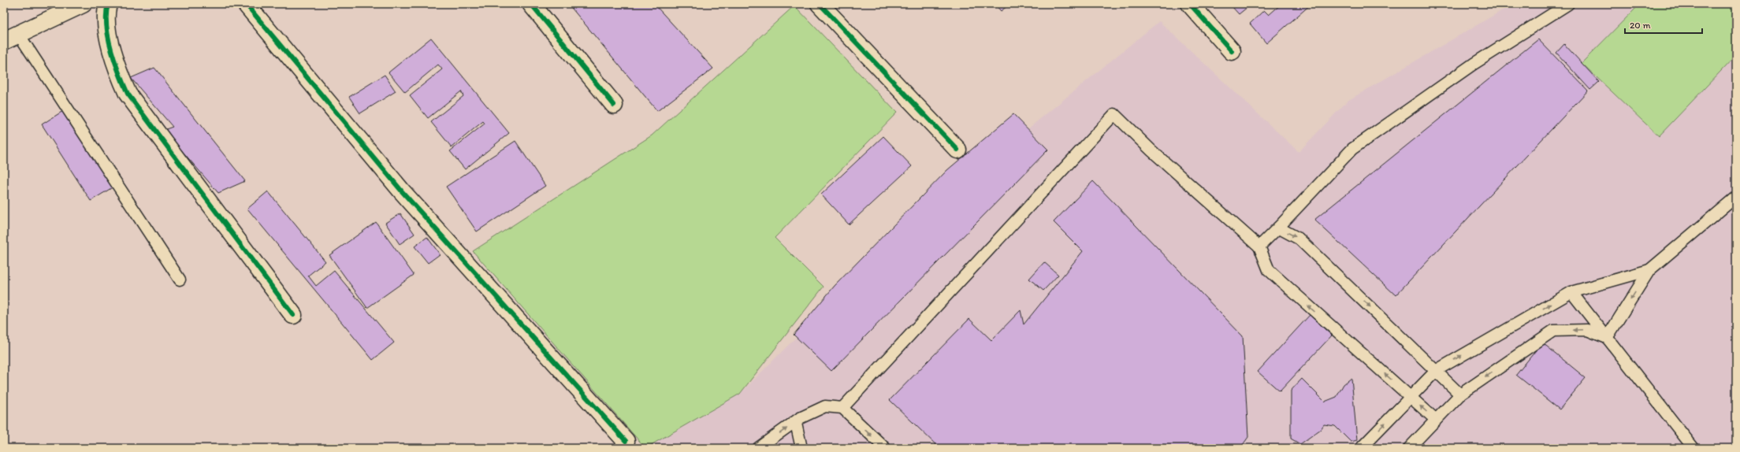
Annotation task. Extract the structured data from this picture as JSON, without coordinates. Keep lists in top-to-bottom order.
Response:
{
  "scale_bar": "20 m"
}
